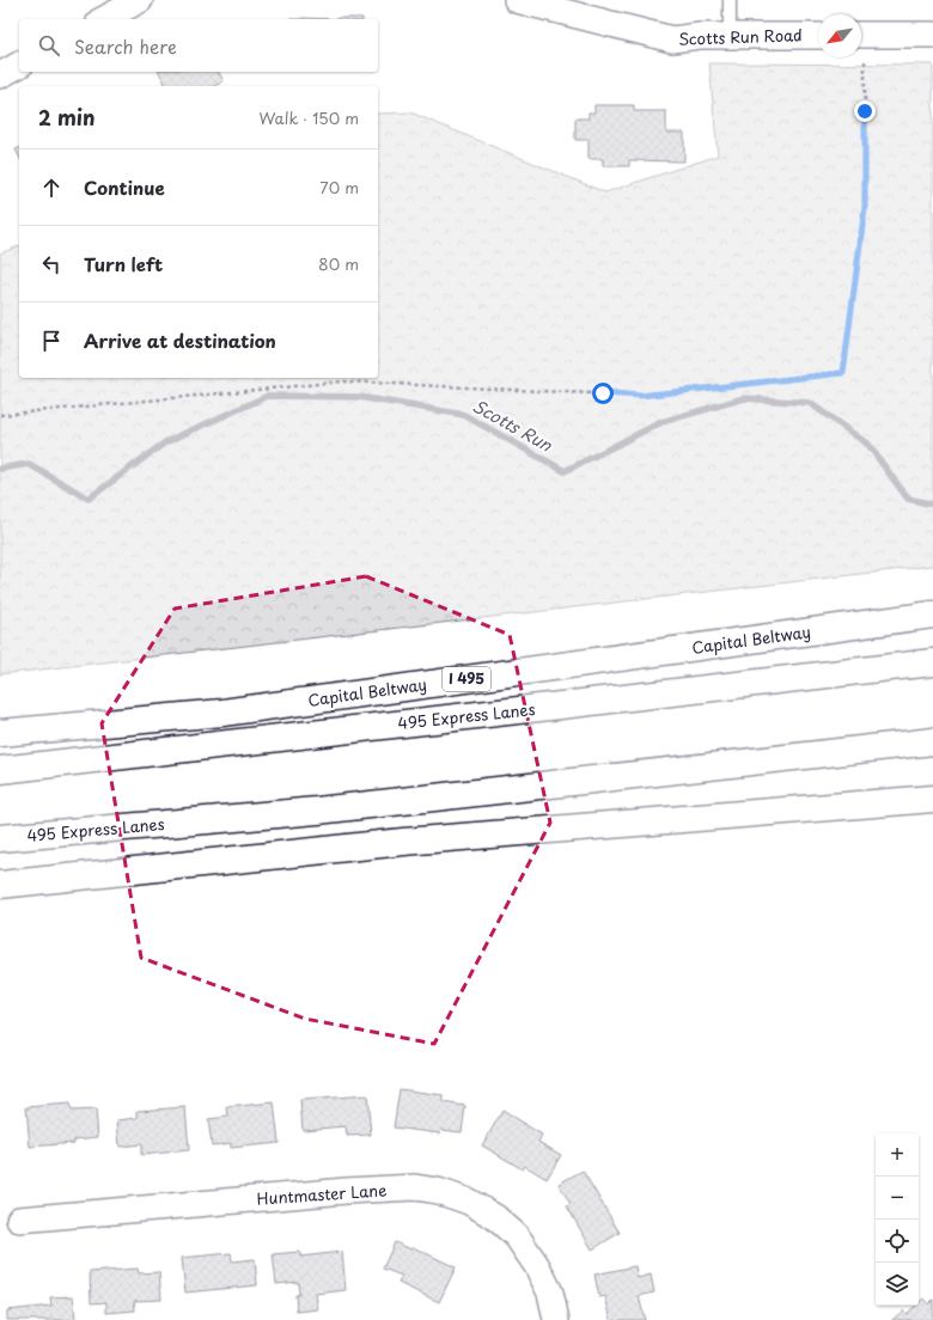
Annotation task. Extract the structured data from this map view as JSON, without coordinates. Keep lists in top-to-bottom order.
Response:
{
  "streets": {
    "highway": ["Capital Beltway", "I 495", "495 Express Lanes"],
    "street": ["Scotts Run Road", "Huntmaster Lane"]
  },
  "water": ["Scotts Run"],
  "north": "bottom left",
  "page": {
    "search": "Search here",
    "heading": ["2 min", "Walk · 150 m"],
    "list": [
      ["Continue", "70 m"],
      ["Turn left", "80 m"],
      "Arrive at destination"
    ],
    "map_buttons": ["+", "−"]
  }
}
